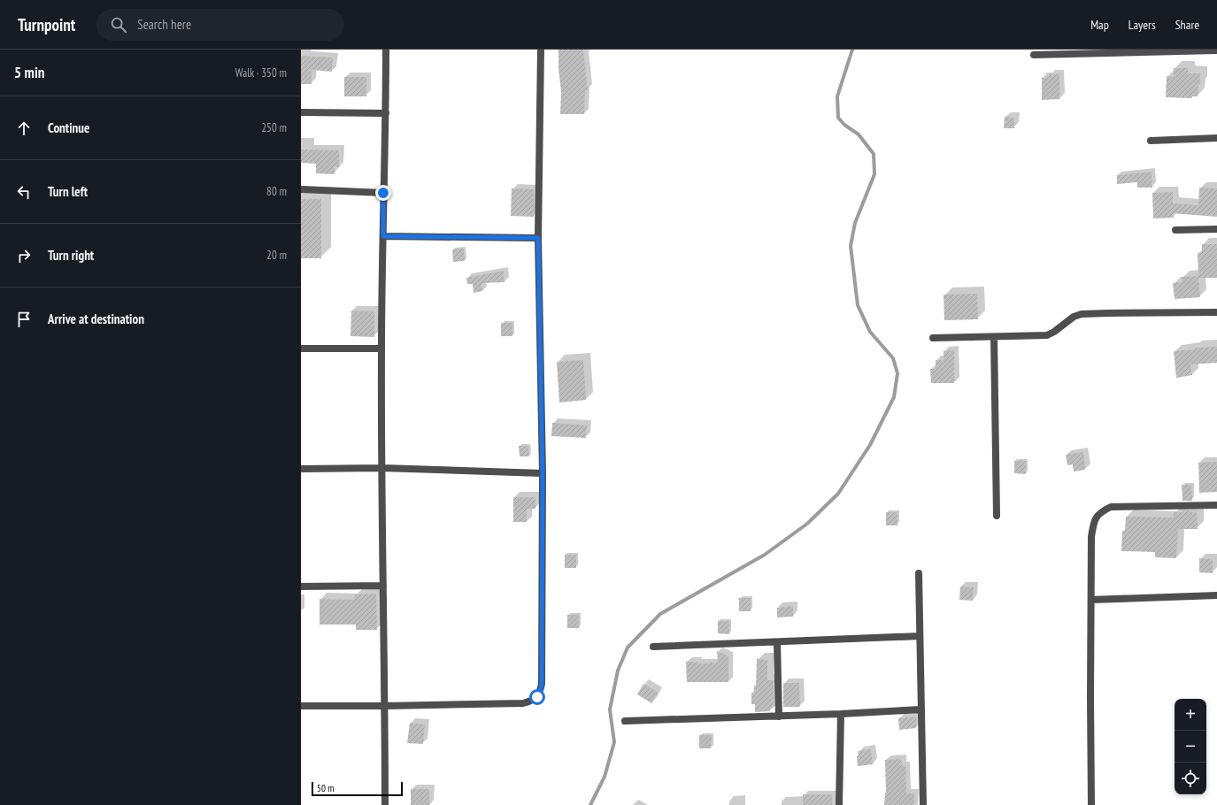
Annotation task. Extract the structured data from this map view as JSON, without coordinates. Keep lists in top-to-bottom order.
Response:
{
  "scale_bar": "50 m",
  "page": {
    "header": "Turnpoint",
    "search": "Search here",
    "nav": ["Map", "Layers", "Share"],
    "heading": ["5 min", "Walk · 350 m"],
    "list": [
      ["Continue", "250 m"],
      ["Turn left", "80 m"],
      ["Turn right", "20 m"],
      "Arrive at destination"
    ],
    "map_buttons": ["+", "−"],
    "scale": "50 m"
  }
}
